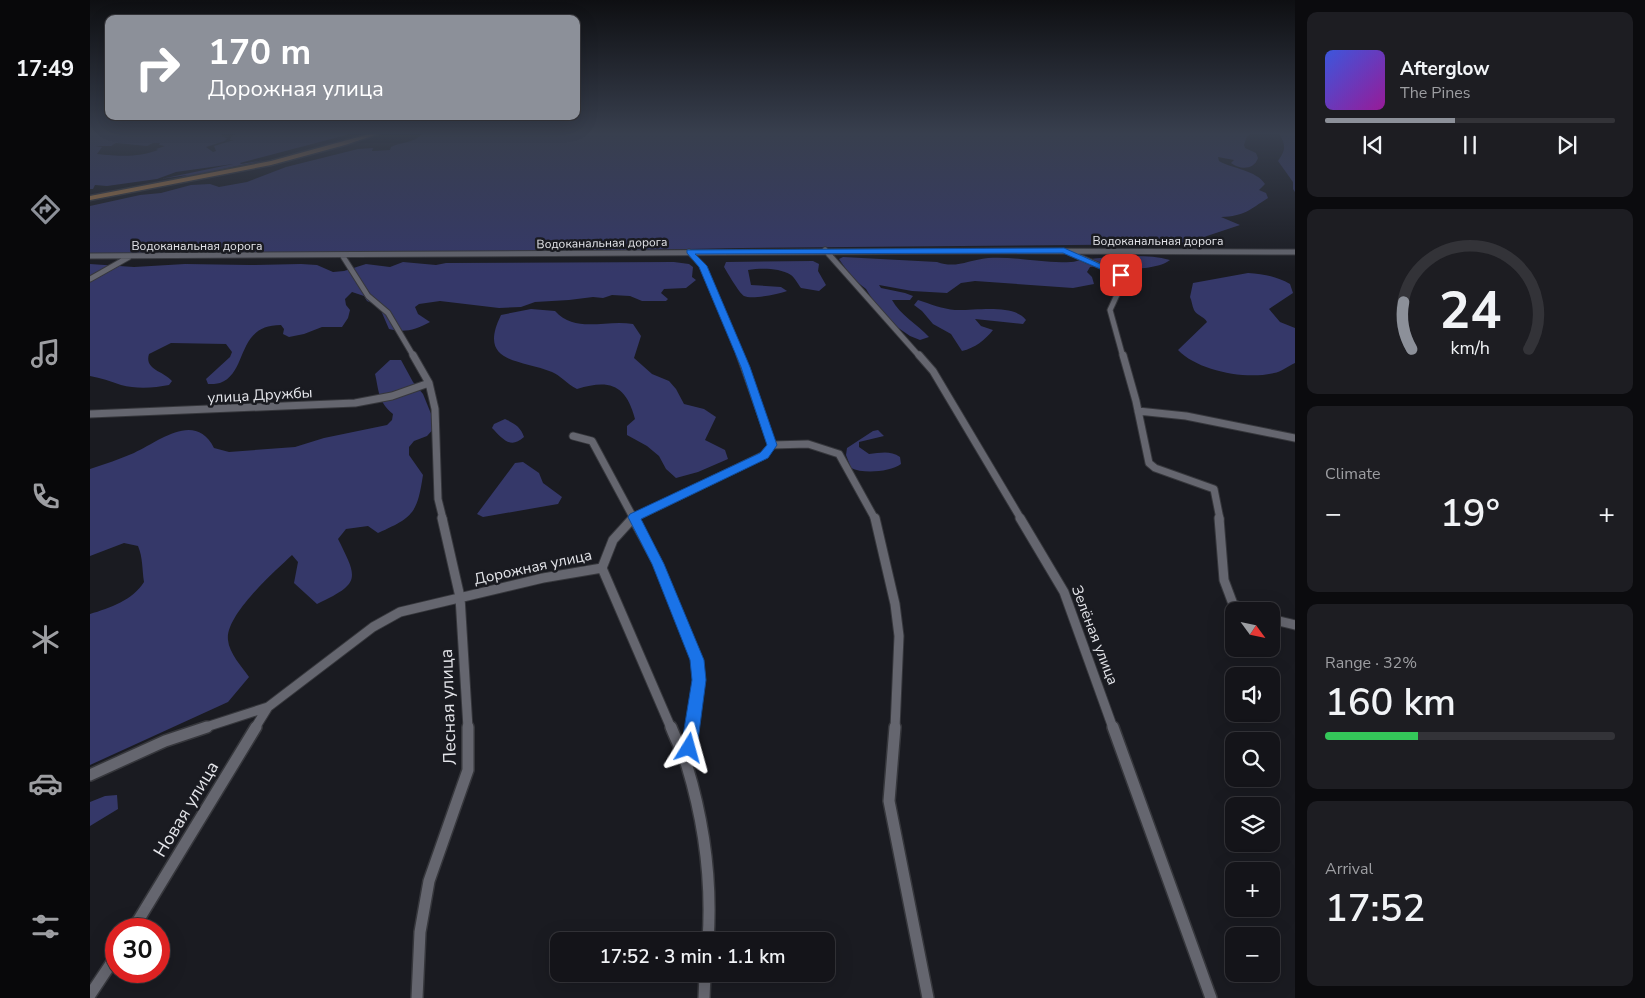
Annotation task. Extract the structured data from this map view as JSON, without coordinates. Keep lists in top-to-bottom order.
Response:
{
  "streets": {
    "street": [
      "Водоканальная дорога",
      "улица Дружбы",
      "Дорожная улица",
      "Зелёная улица",
      "Лесная улица",
      "Новая улица"
    ]
  },
  "crossings": [
    ["Водоканальная дорога", "Зелёная улица"],
    ["Водоканальная дорога", "Лесная улица"],
    ["улица Дружбы", "Лесная улица"],
    ["Дорожная улица", "Лесная улица"],
    ["Дорожная улица", "Новая улица"]
  ],
  "north": "bottom right",
  "page": {
    "tabs": "17:49",
    "turn": ["170 m", "Дорожная улица"],
    "song": ["Afterglow", "The Pines"],
    "tile": [
      "Climate",
      ["Range · 32%", "160 km"],
      ["Arrival", "17:52"]
    ],
    "heat": ["−", "19°", "+"],
    "map_buttons": ["+", "−"],
    "limit": "30",
    "trip": "17:52 · 3 min · 1.1 km",
    "gauge": ["24", "km/h"]
  }
}
